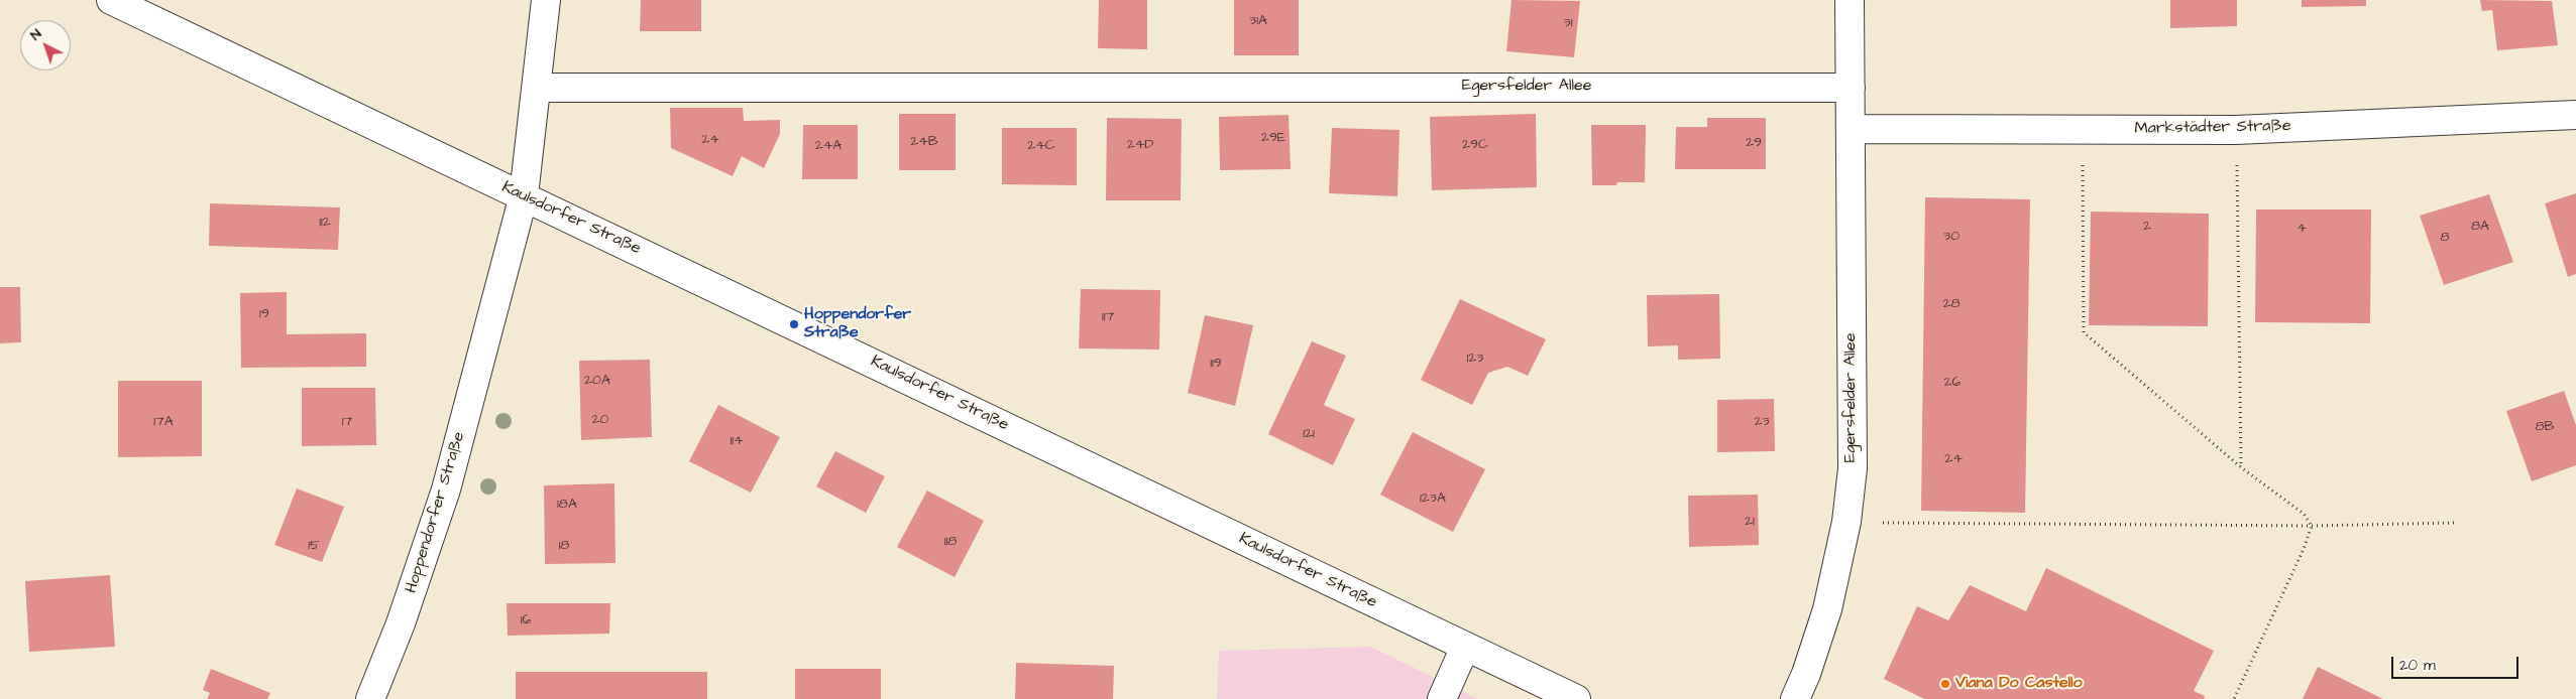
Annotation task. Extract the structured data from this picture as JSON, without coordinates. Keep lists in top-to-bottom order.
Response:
{
  "streets": {
    "street": [
      "Egersfelder Allee",
      "Markstädter Straße",
      "Kaulsdorfer Straße",
      "Hoppendorfer Straße"
    ]
  },
  "crossings": [
    ["Egersfelder Allee", "Markstädter Straße"],
    ["Egersfelder Allee", "Hoppendorfer Straße"],
    ["Kaulsdorfer Straße", "Hoppendorfer Straße"]
  ],
  "places": ["Hoppendorfer Straße", "Viana Do Castello"],
  "house_numbers": [
    "31A",
    "31",
    "29E",
    "24",
    "24B",
    "29",
    "24D",
    "29C",
    "24A",
    "24C",
    "112",
    "2",
    "8A",
    "4",
    "30",
    "8",
    "28",
    "19",
    "117",
    "123",
    "119",
    "20A",
    "26",
    "20",
    "17A",
    "17",
    "23",
    "8B",
    "121",
    "114",
    "24",
    "123A",
    "18A",
    "21",
    "118",
    "15",
    "18",
    "16"
  ],
  "scale_bar": "20 m",
  "north": "top left"
}
